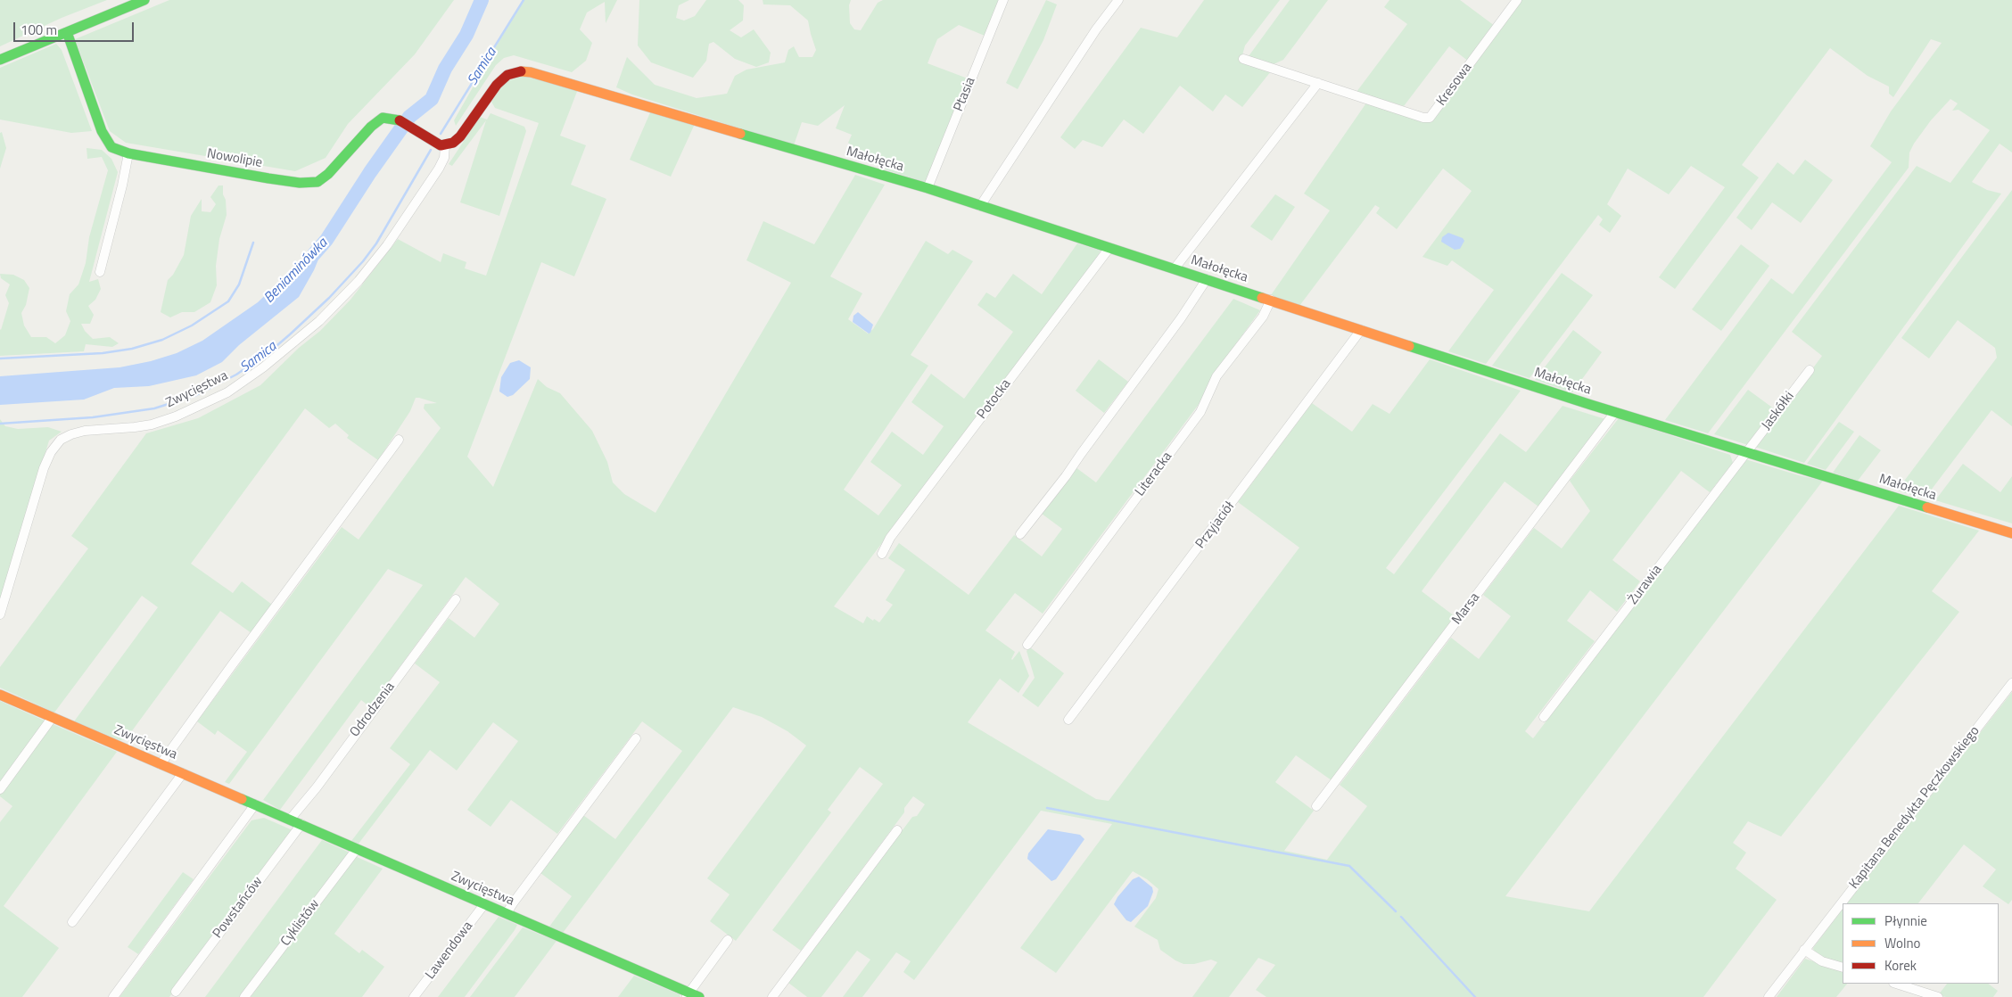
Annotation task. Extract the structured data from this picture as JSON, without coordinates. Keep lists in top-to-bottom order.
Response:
{
  "streets": {
    "street": [
      "Kresowa",
      "Ptasia",
      "Nowolipie",
      "Małołęcka",
      "Zwycięstwa",
      "Potocka",
      "Jaskółki",
      "Literacka",
      "Przyjaciół",
      "Żurawia",
      "Marsa",
      "Odrodzenia",
      "Kapitana Benedykta Pęczkowskiego",
      "Powstańców",
      "Cyklistów",
      "Lawendowa"
    ]
  },
  "crossings": [
    ["Ptasia", "Małołęcka"],
    ["Nowolipie", "Małołęcka"],
    ["Nowolipie", "Zwycięstwa"],
    ["Małołęcka", "Zwycięstwa"],
    ["Małołęcka", "Potocka"],
    ["Małołęcka", "Jaskółki"],
    ["Małołęcka", "Literacka"],
    ["Małołęcka", "Przyjaciół"],
    ["Małołęcka", "Żurawia"],
    ["Małołęcka", "Marsa"],
    ["Zwycięstwa", "Odrodzenia"],
    ["Zwycięstwa", "Powstańców"],
    ["Zwycięstwa", "Cyklistów"],
    ["Zwycięstwa", "Lawendowa"],
    ["Jaskółki", "Żurawia"]
  ],
  "water": ["Samica", "Beniaminówka"],
  "legend": ["Płynnie", "Wolno", "Korek"],
  "scale_bar": "100 m"
}
